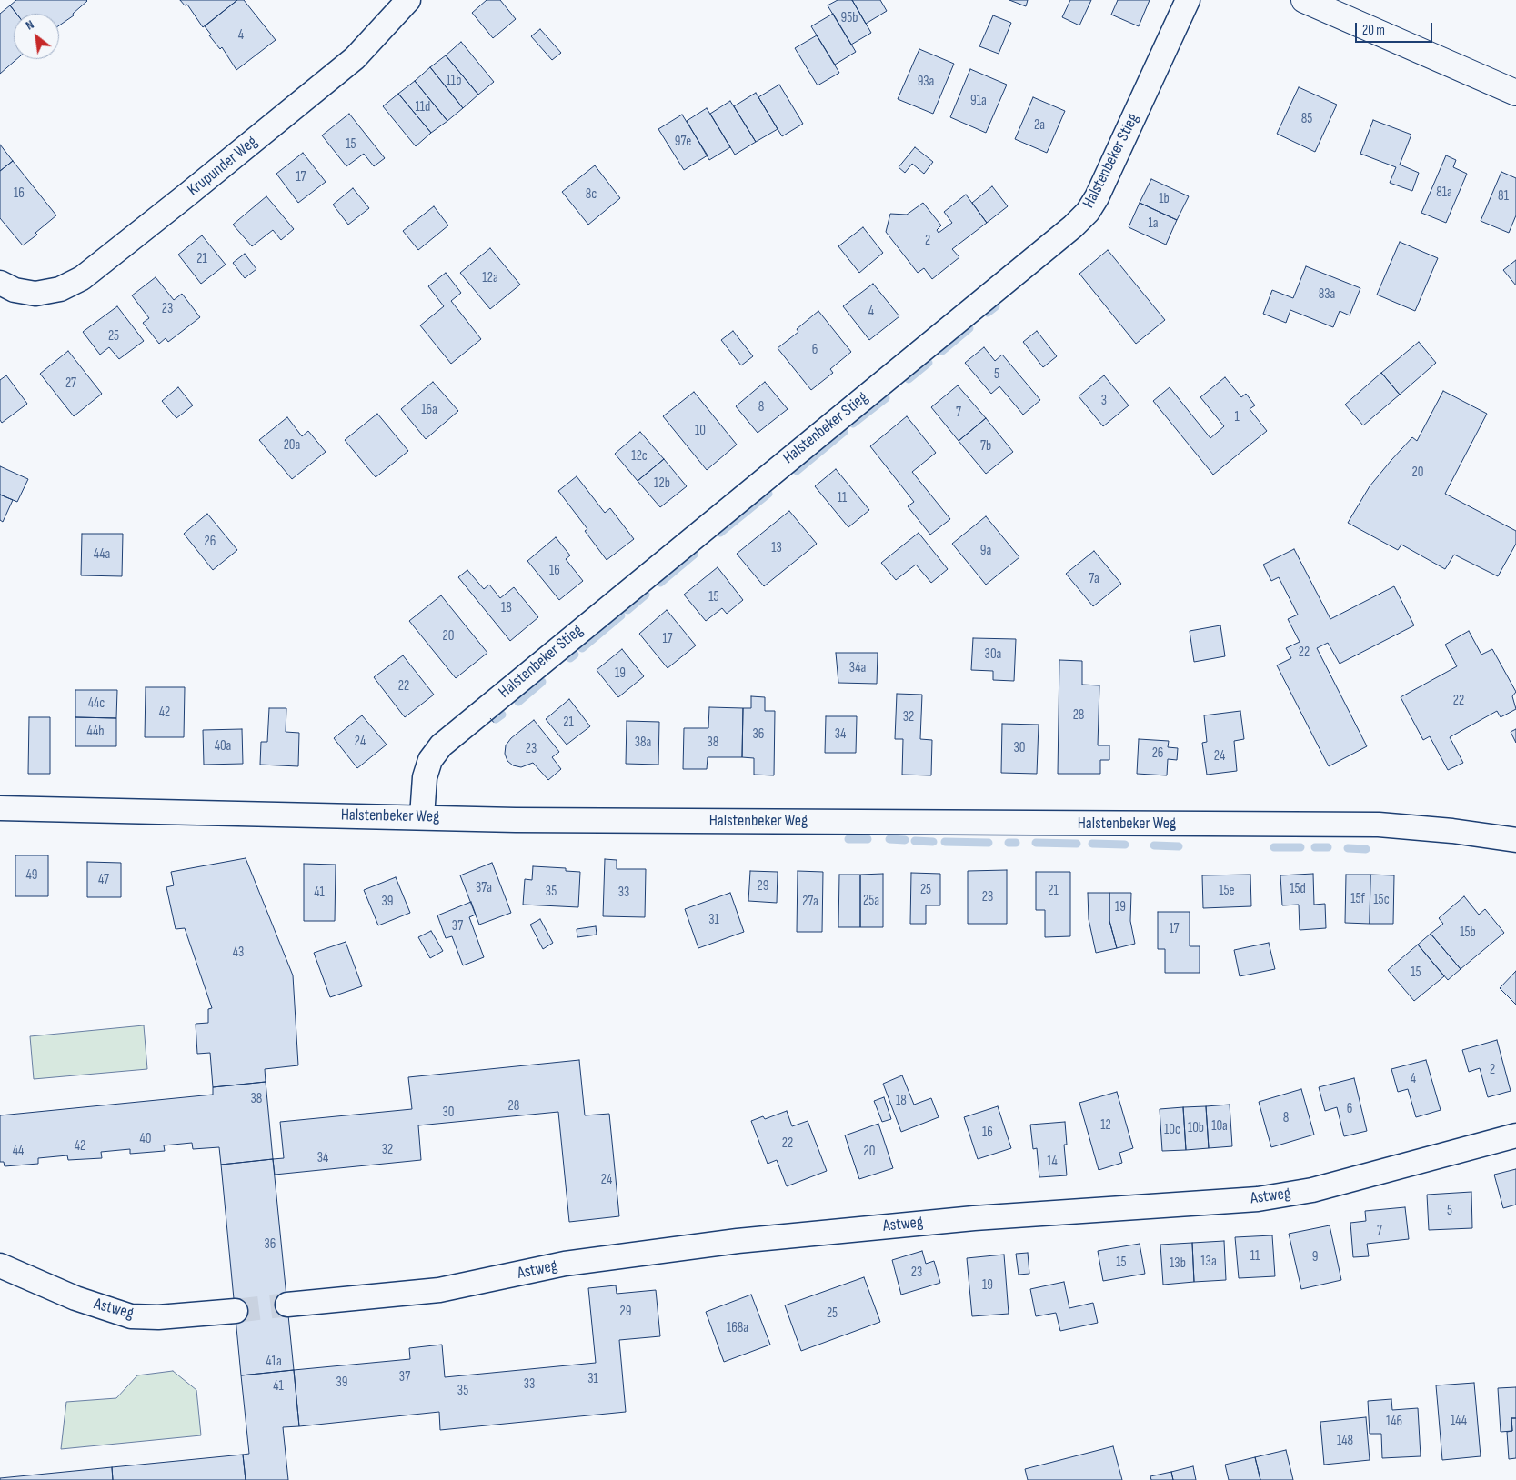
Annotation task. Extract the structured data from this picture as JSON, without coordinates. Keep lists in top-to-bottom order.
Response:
{
  "streets": {
    "street": [
      "Halstenbeker Stieg",
      "Krupunder Weg",
      "Halstenbeker Weg",
      "Astweg"
    ]
  },
  "crossings": [
    ["Halstenbeker Stieg", "Halstenbeker Weg"]
  ],
  "house_numbers": [
    "95b",
    "4",
    "11b",
    "93a",
    "91a",
    "11d",
    "85",
    "2a",
    "97e",
    "15",
    "17",
    "81a",
    "16",
    "8c",
    "81",
    "1b",
    "1a",
    "2",
    "21",
    "12a",
    "83a",
    "23",
    "4",
    "25",
    "6",
    "5",
    "27",
    "3",
    "8",
    "16a",
    "7",
    "1",
    "10",
    "20a",
    "7b",
    "12c",
    "20",
    "12b",
    "11",
    "26",
    "13",
    "9a",
    "44a",
    "16",
    "7a",
    "15",
    "18",
    "20",
    "17",
    "22",
    "30a",
    "34a",
    "19",
    "22",
    "22",
    "44c",
    "42",
    "28",
    "32",
    "21",
    "44b",
    "36",
    "34",
    "24",
    "38a",
    "38",
    "40a",
    "30",
    "23",
    "26",
    "24",
    "49",
    "47",
    "29",
    "37a",
    "15d",
    "25",
    "21",
    "15e",
    "35",
    "41",
    "33",
    "23",
    "15f",
    "15c",
    "25a",
    "39",
    "27a",
    "19",
    "31",
    "37",
    "17",
    "15b",
    "43",
    "15",
    "2",
    "4",
    "38",
    "18",
    "28",
    "6",
    "30",
    "8",
    "12",
    "10a",
    "10b",
    "10c",
    "16",
    "40",
    "22",
    "42",
    "32",
    "44",
    "20",
    "34",
    "14",
    "24",
    "5",
    "7",
    "36",
    "11",
    "9",
    "13a",
    "15",
    "13b",
    "23",
    "19",
    "29",
    "25",
    "168a",
    "41a",
    "37",
    "31",
    "39",
    "33",
    "41",
    "35",
    "144",
    "146",
    "148"
  ],
  "scale_bar": "20 m",
  "north": "top left"
}
